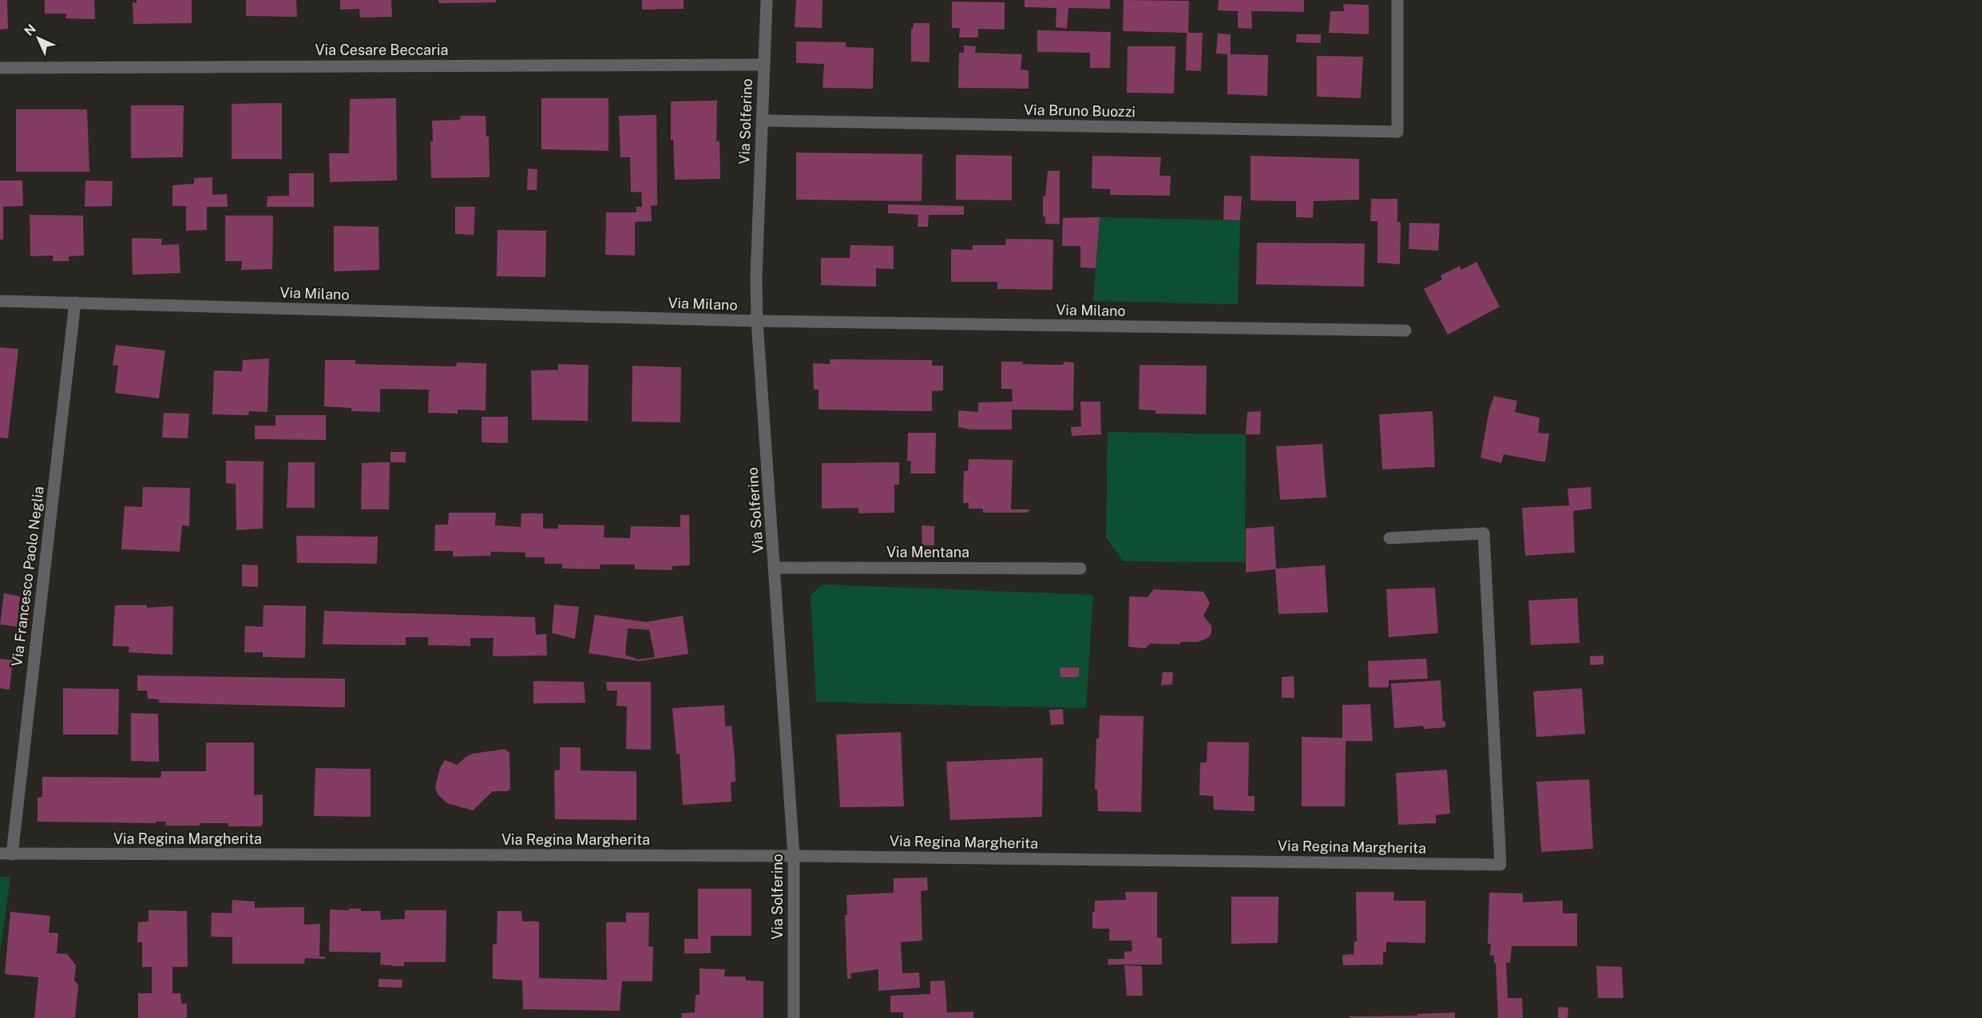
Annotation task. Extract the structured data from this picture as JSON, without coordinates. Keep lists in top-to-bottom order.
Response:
{
  "streets": {
    "street": [
      "Via Cesare Beccaria",
      "Via Bruno Buozzi",
      "Via Solferino",
      "Via Milano",
      "Via Mentana",
      "Via Francesco Paolo Neglia",
      "Via Regina Margherita"
    ]
  },
  "crossings": [
    ["Via Cesare Beccaria", "Via Solferino"],
    ["Via Bruno Buozzi", "Via Solferino"],
    ["Via Solferino", "Via Milano"],
    ["Via Solferino", "Via Mentana"],
    ["Via Solferino", "Via Regina Margherita"],
    ["Via Milano", "Via Francesco Paolo Neglia"],
    ["Via Francesco Paolo Neglia", "Via Regina Margherita"]
  ],
  "north": "top left"
}
